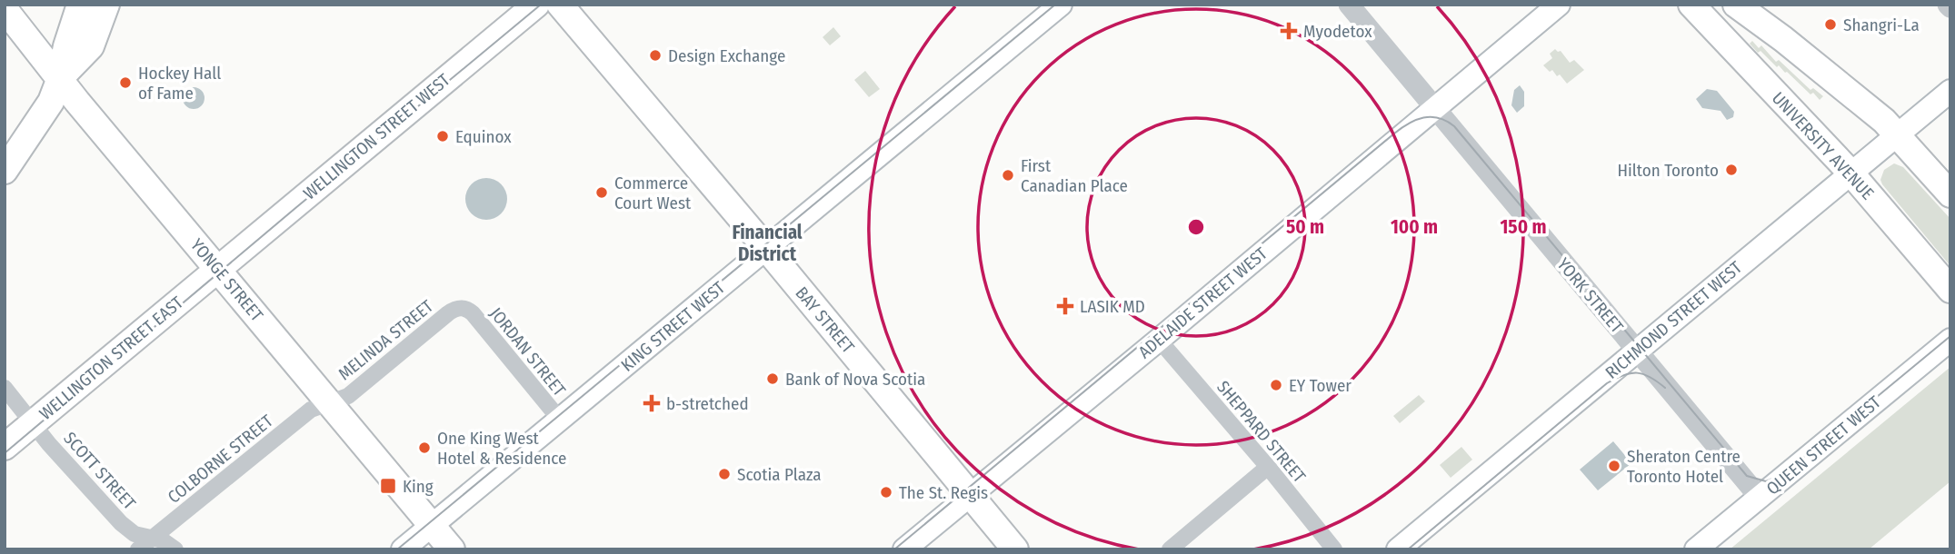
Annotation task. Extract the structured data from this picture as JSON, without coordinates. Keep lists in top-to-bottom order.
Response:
{
  "streets": {
    "main road": [
      "WELLINGTON STREET WEST",
      "UNIVERSITY AVENUE",
      "YONGE STREET",
      "ADELAIDE STREET WEST",
      "BAY STREET",
      "RICHMOND STREET WEST",
      "KING STREET WEST",
      "WELLINGTON STREET EAST",
      "QUEEN STREET WEST"
    ],
    "street": [
      "YORK STREET",
      "MELINDA STREET",
      "JORDAN STREET",
      "SHEPPARD STREET",
      "COLBORNE STREET",
      "SCOTT STREET"
    ]
  },
  "crossings": [
    ["WELLINGTON STREET WEST", "YONGE STREET"],
    ["WELLINGTON STREET WEST", "WELLINGTON STREET EAST"],
    ["UNIVERSITY AVENUE", "RICHMOND STREET WEST"],
    ["YONGE STREET", "KING STREET WEST"],
    ["YONGE STREET", "MELINDA STREET"],
    ["YONGE STREET", "WELLINGTON STREET EAST"],
    ["YONGE STREET", "COLBORNE STREET"],
    ["YORK STREET", "ADELAIDE STREET WEST"],
    ["YORK STREET", "RICHMOND STREET WEST"],
    ["YORK STREET", "QUEEN STREET WEST"],
    ["ADELAIDE STREET WEST", "BAY STREET"],
    ["ADELAIDE STREET WEST", "SHEPPARD STREET"],
    ["BAY STREET", "KING STREET WEST"],
    ["KING STREET WEST", "JORDAN STREET"],
    ["MELINDA STREET", "JORDAN STREET"],
    ["MELINDA STREET", "COLBORNE STREET"],
    ["WELLINGTON STREET EAST", "SCOTT STREET"],
    ["COLBORNE STREET", "SCOTT STREET"]
  ],
  "districts": ["Financial District"],
  "places": {
    "other": [
      "Shangri-La",
      "Design Exchange",
      "Hockey Hall of Fame",
      "Equinox",
      "Hilton Toronto",
      "First Canadian Place",
      "Commerce Court West",
      "Bank of Nova Scotia",
      "EY Tower",
      "One King West Hotel & Residence",
      "Sheraton Centre Toronto Hotel",
      "Scotia Plaza",
      "The St. Regis"
    ],
    "health": ["Myodetox", "LASIK MD", "b-stretched"],
    "transit": ["King"]
  },
  "rings": ["50 m", "100 m", "150 m"]
}
